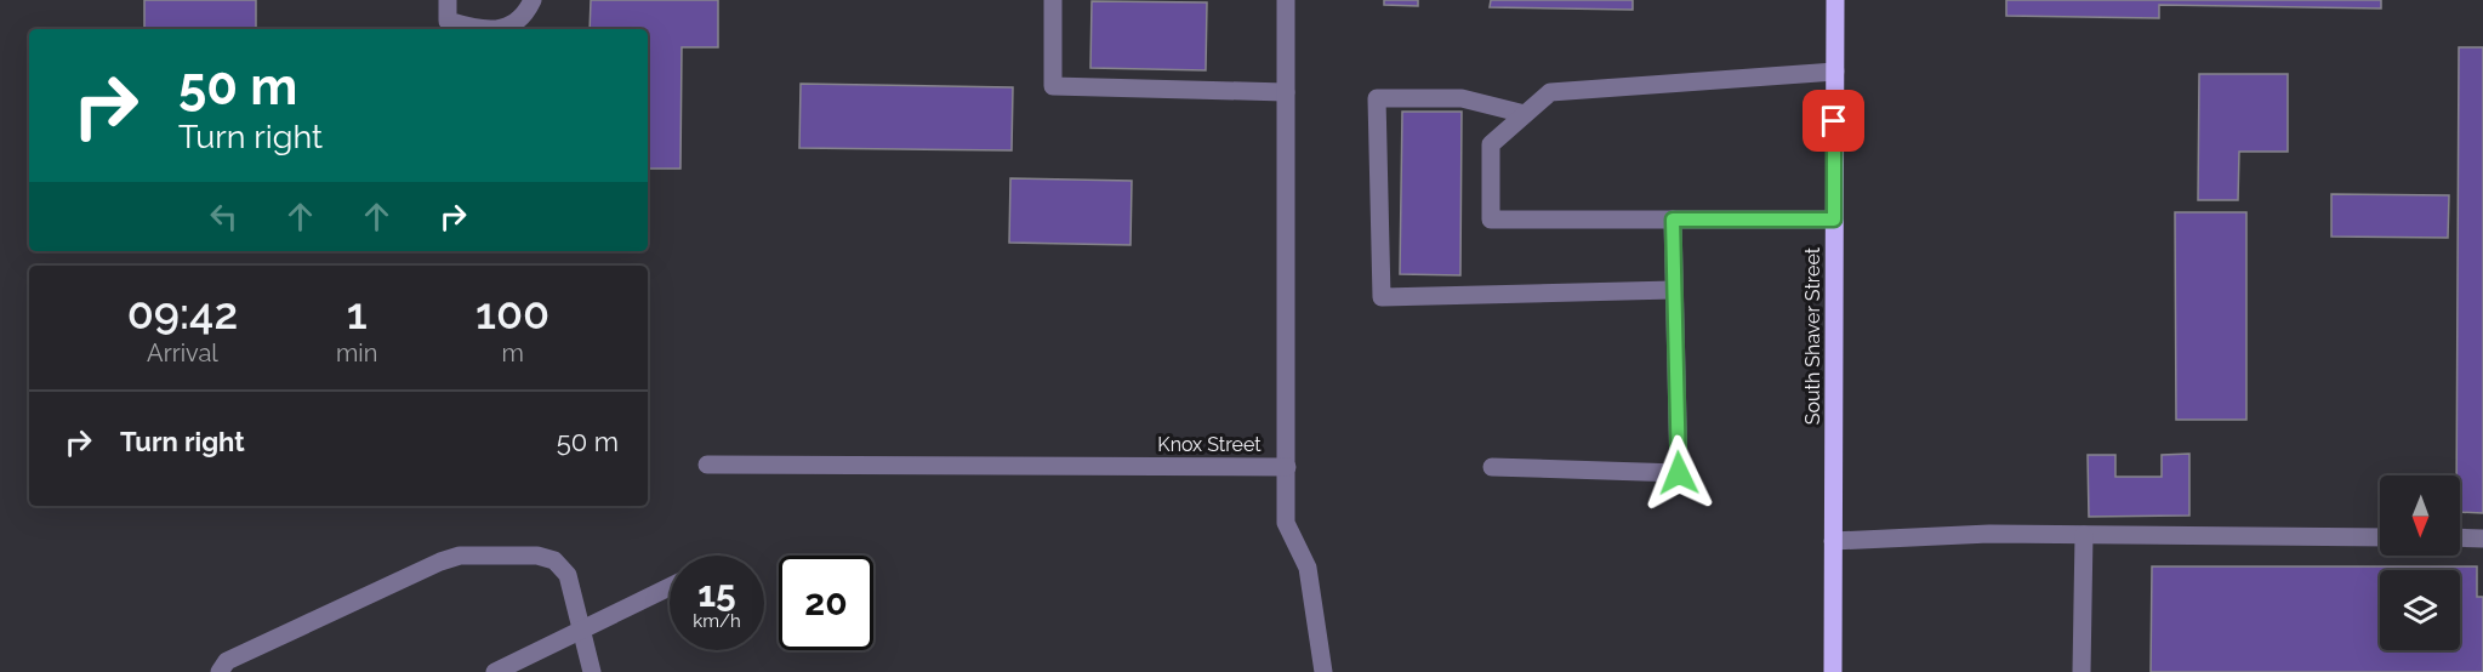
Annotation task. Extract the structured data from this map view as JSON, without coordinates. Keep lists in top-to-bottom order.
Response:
{
  "streets": {
    "main road": ["South Shaver Street"],
    "street": ["Knox Street"]
  },
  "north": "bottom",
  "page": {
    "turn": ["50 m", "Turn right"],
    "eta": [
      "09:42",
      "Arrival",
      "1",
      "min",
      "100",
      "m"
    ],
    "list": [
      {
        "name": "Turn right",
        "value": "50 m"
      }
    ],
    "speed": "15 km/h",
    "limit": "20"
  }
}
